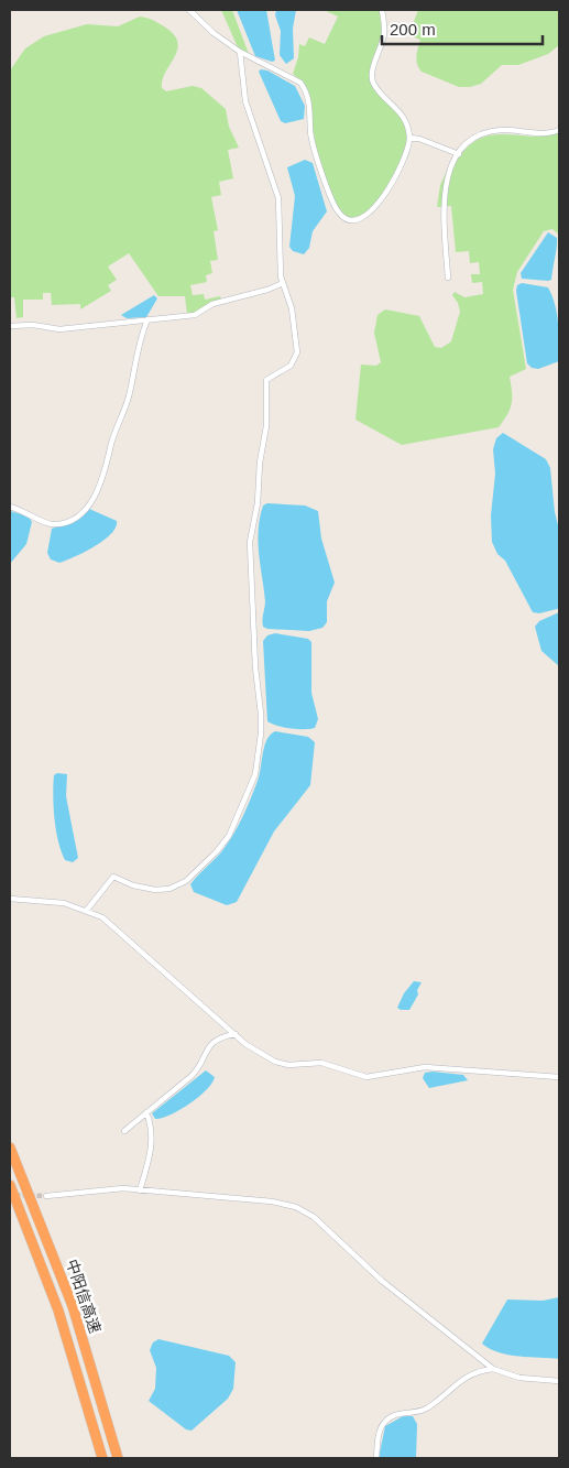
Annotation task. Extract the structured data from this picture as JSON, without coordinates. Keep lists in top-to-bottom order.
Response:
{
  "streets": {
    "highway": ["中阳信高速"]
  },
  "scale_bar": "200 m"
}
